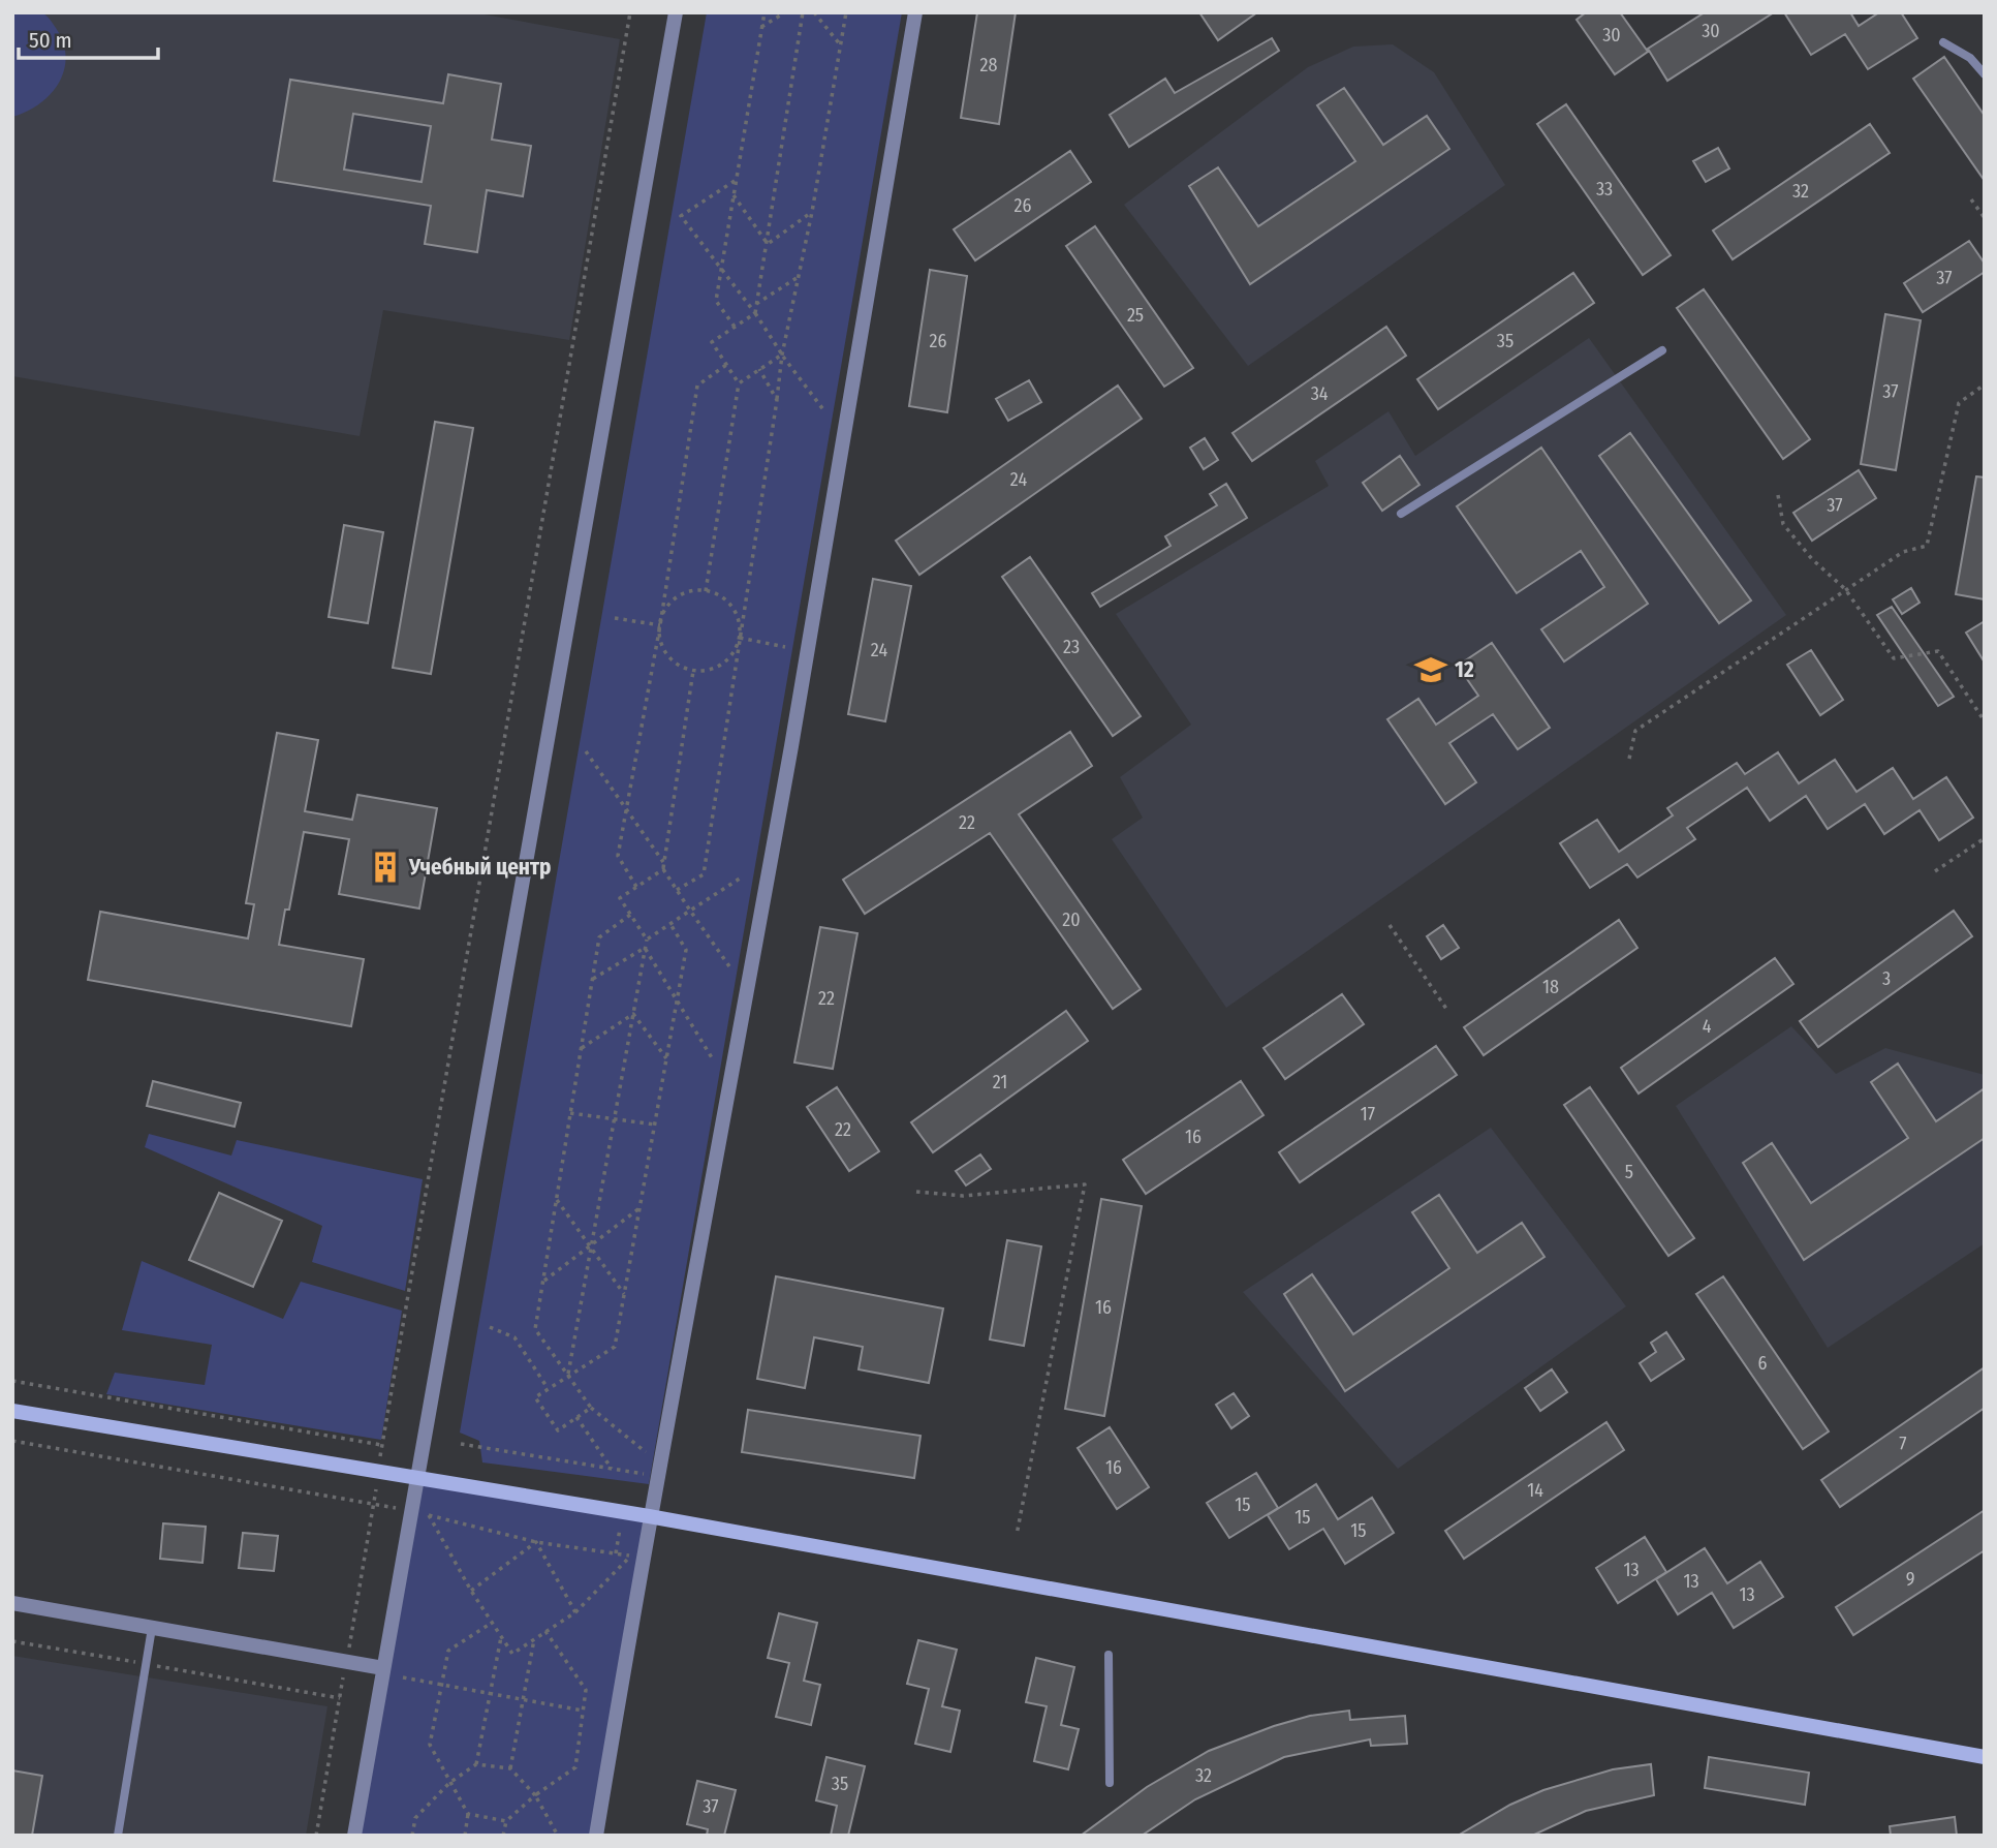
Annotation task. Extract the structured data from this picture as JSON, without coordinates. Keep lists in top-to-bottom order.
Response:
{
  "places": {
    "school or university": ["12"],
    "building": ["Учебный центр"]
  },
  "house_numbers": [
    "30",
    "30",
    "28",
    "33",
    "32",
    "26",
    "37",
    "25",
    "26",
    "35",
    "37",
    "34",
    "24",
    "37",
    "23",
    "24",
    "22",
    "20",
    "3",
    "18",
    "22",
    "4",
    "21",
    "17",
    "22",
    "16",
    "5",
    "16",
    "6",
    "7",
    "16",
    "14",
    "15",
    "15",
    "15",
    "13",
    "9",
    "13",
    "13",
    "32",
    "35",
    "37"
  ],
  "scale_bar": "50 m"
}
